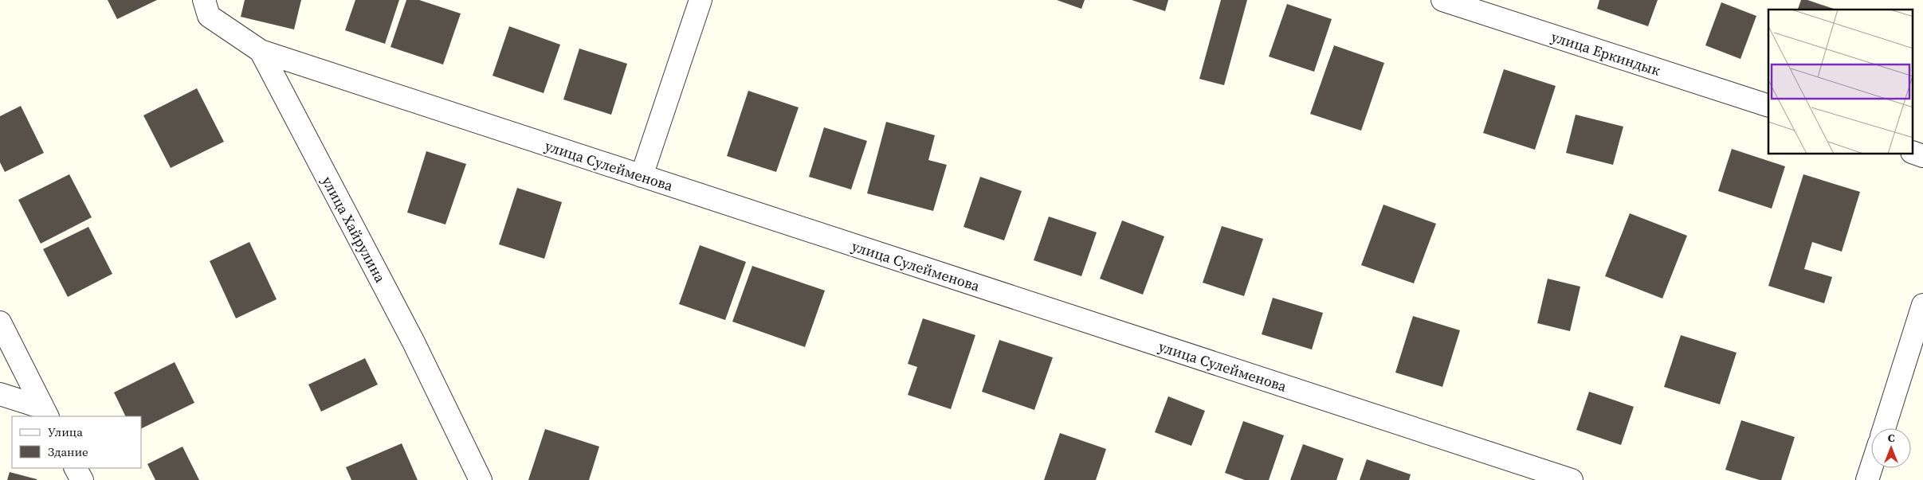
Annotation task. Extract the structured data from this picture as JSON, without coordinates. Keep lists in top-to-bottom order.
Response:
{
  "streets": {
    "street": ["улица Еркиндык", "улица Сулейменова", "улица Хайрулина"]
  },
  "crossings": [
    ["улица Сулейменова", "улица Хайрулина"]
  ],
  "legend": ["Улица", "Здание"],
  "north": "top"
}
